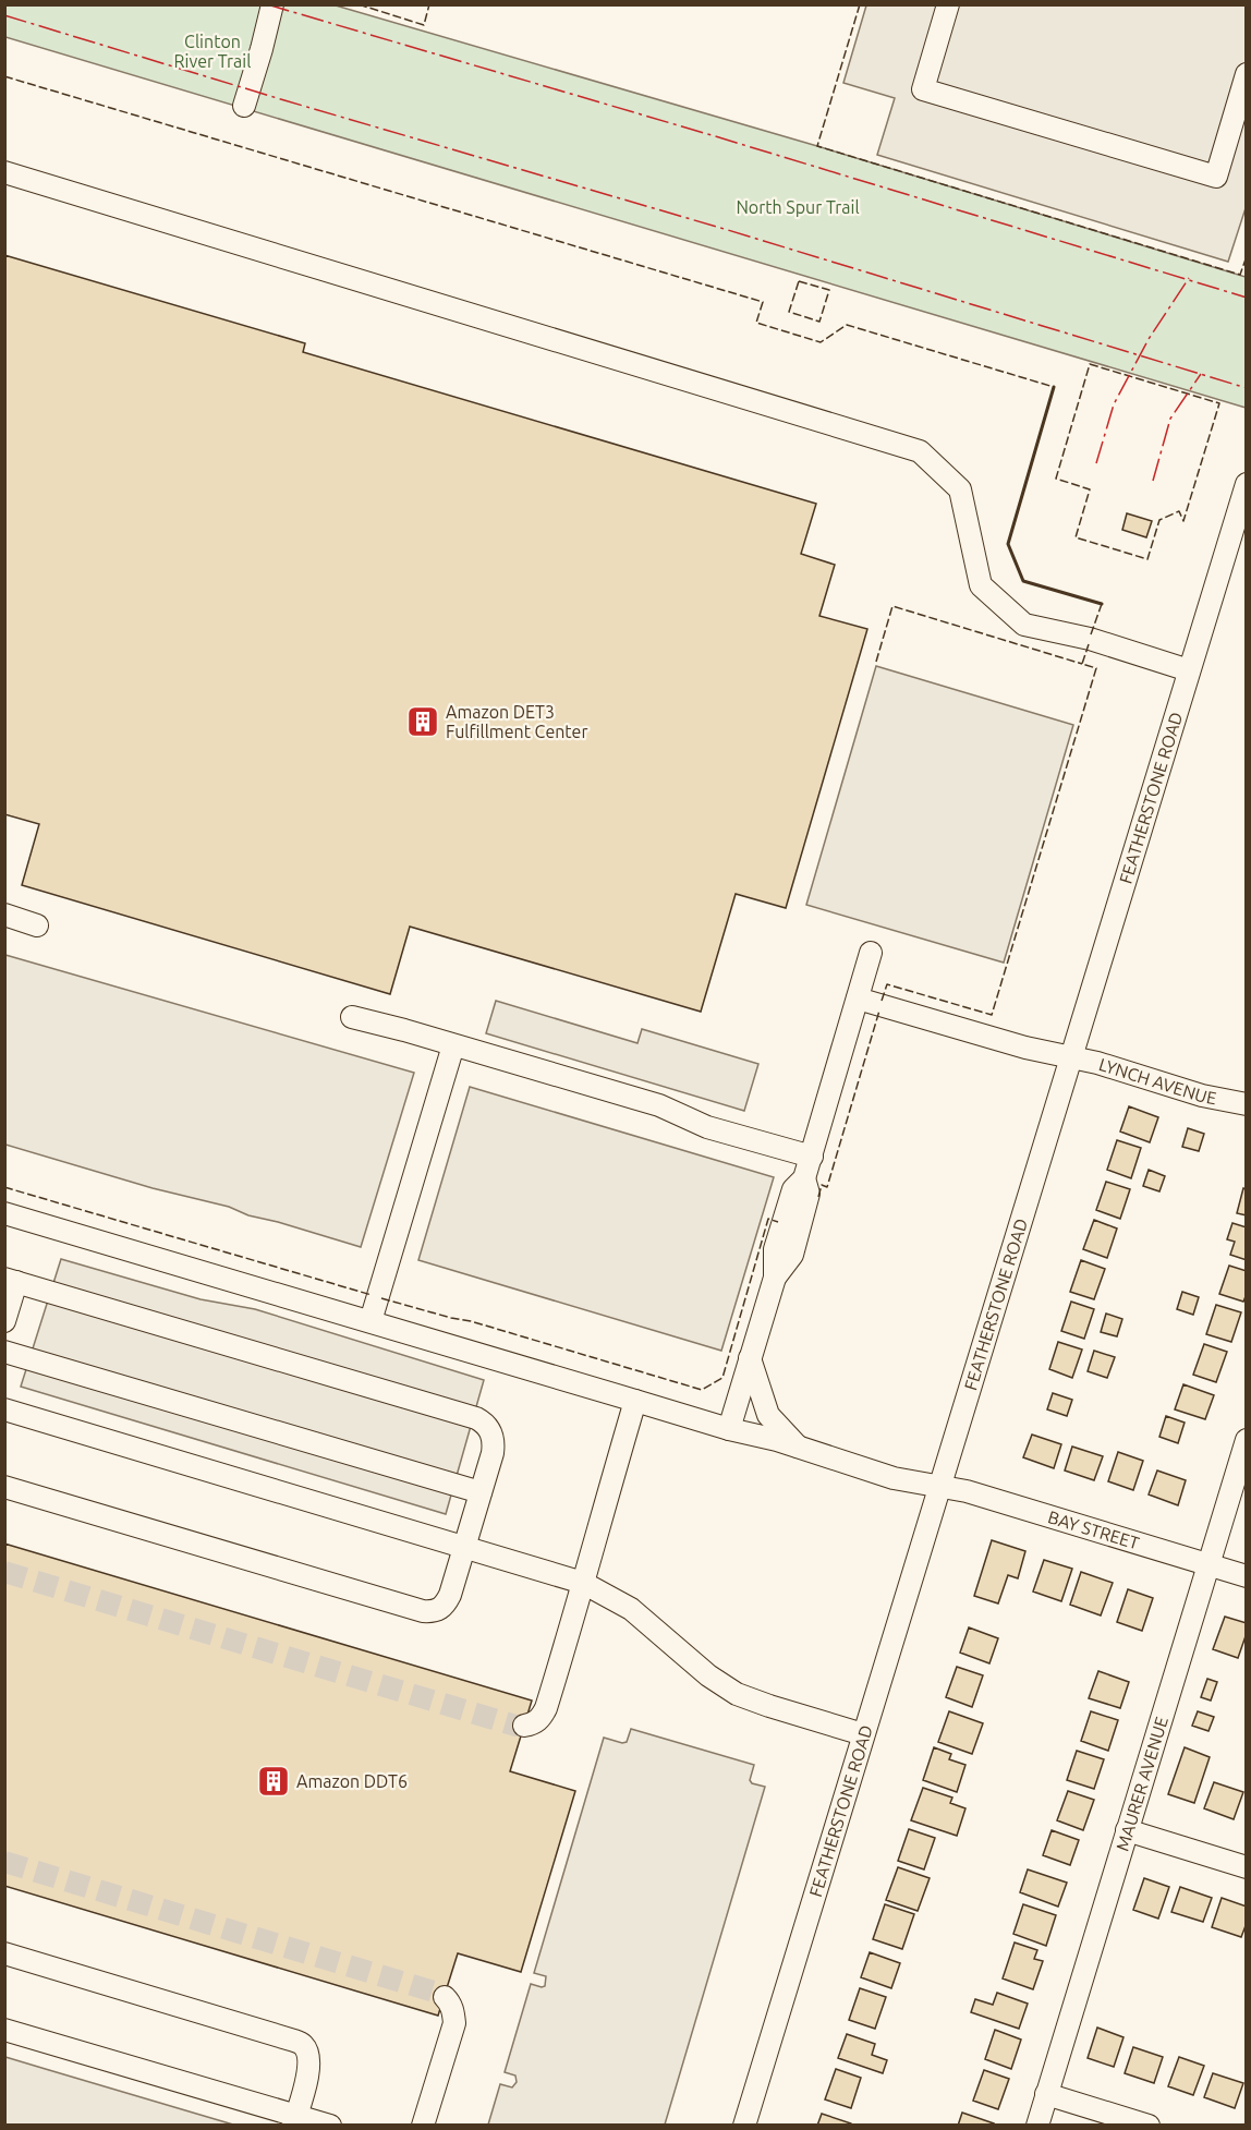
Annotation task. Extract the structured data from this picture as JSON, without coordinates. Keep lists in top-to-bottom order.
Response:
{
  "streets": {
    "street": [
      "FEATHERSTONE ROAD",
      "LYNCH AVENUE",
      "BAY STREET",
      "MAURER AVENUE"
    ]
  },
  "crossings": [
    ["FEATHERSTONE ROAD", "LYNCH AVENUE"],
    ["FEATHERSTONE ROAD", "BAY STREET"],
    ["BAY STREET", "MAURER AVENUE"]
  ],
  "parks": ["Clinton River Trail", "North Spur Trail"],
  "places": {
    "building": ["Amazon DET3 Fulfillment Center", "Amazon DDT6"]
  }
}
